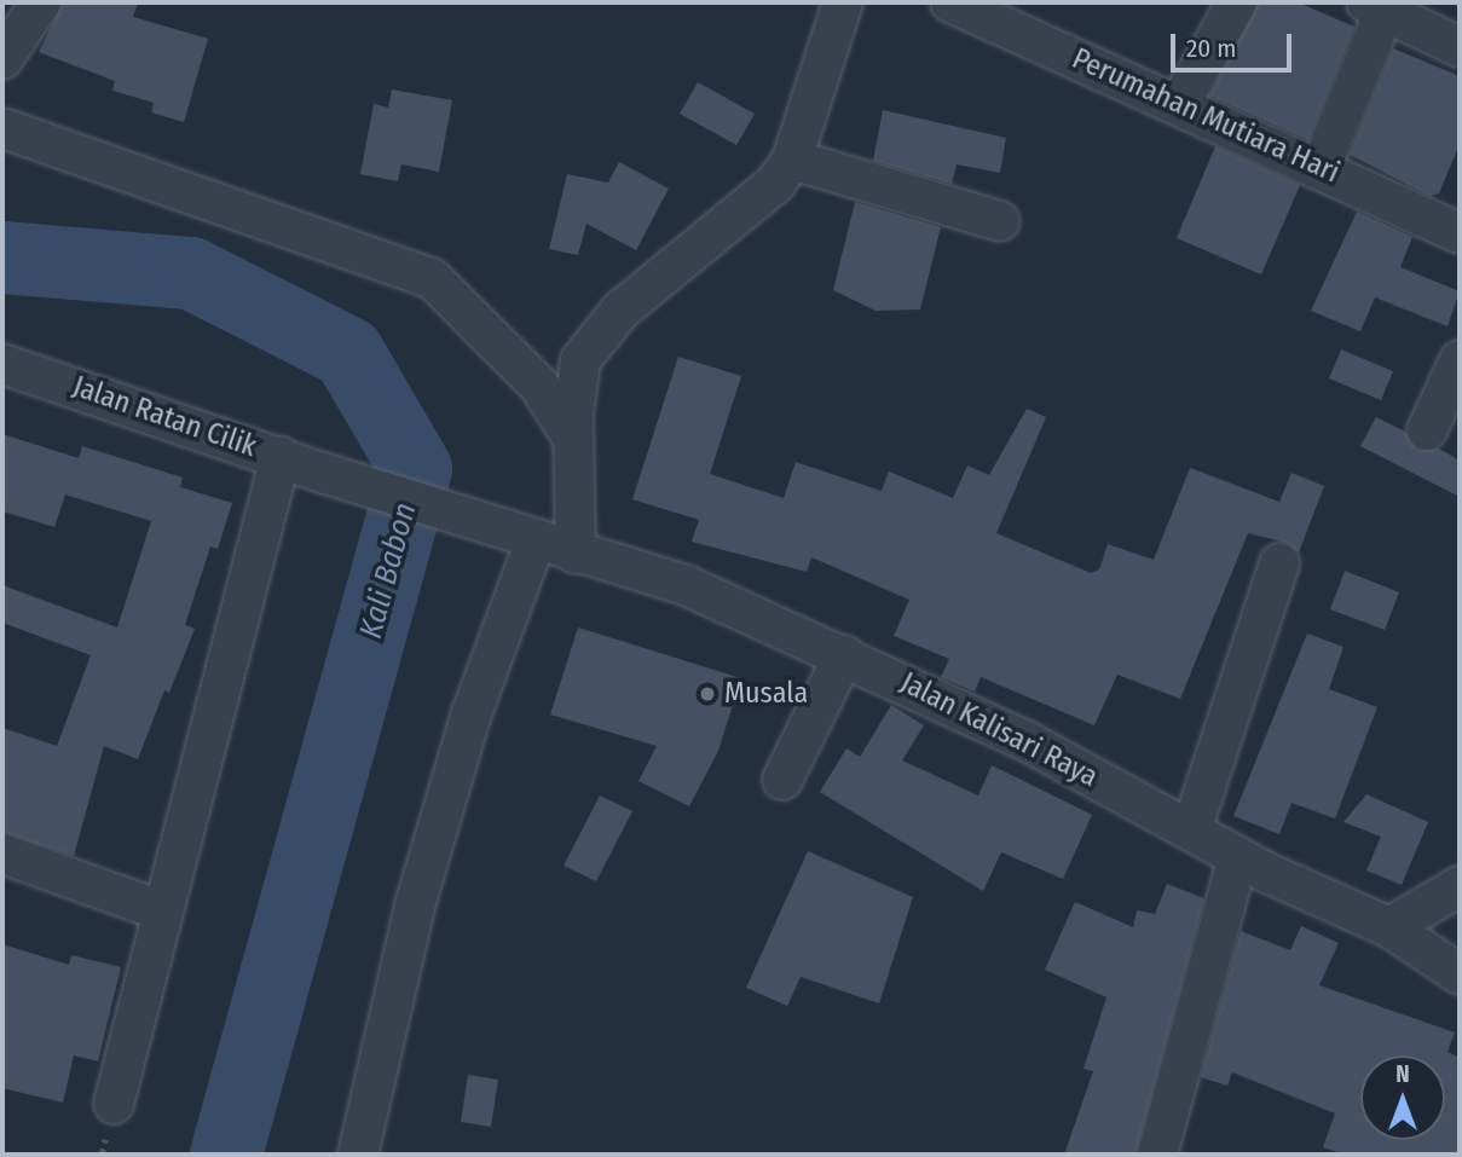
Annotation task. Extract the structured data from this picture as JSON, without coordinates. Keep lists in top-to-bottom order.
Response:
{
  "streets": {
    "street": ["Perumahan Mutiara Hari", "Jalan Ratan Cilik", "Jalan Kalisari Raya"]
  },
  "crossings": [
    ["Jalan Ratan Cilik", "Jalan Kalisari Raya"]
  ],
  "water": ["Kali Babon"],
  "places": ["Musala"],
  "scale_bar": "20 m",
  "north": "top"
}
